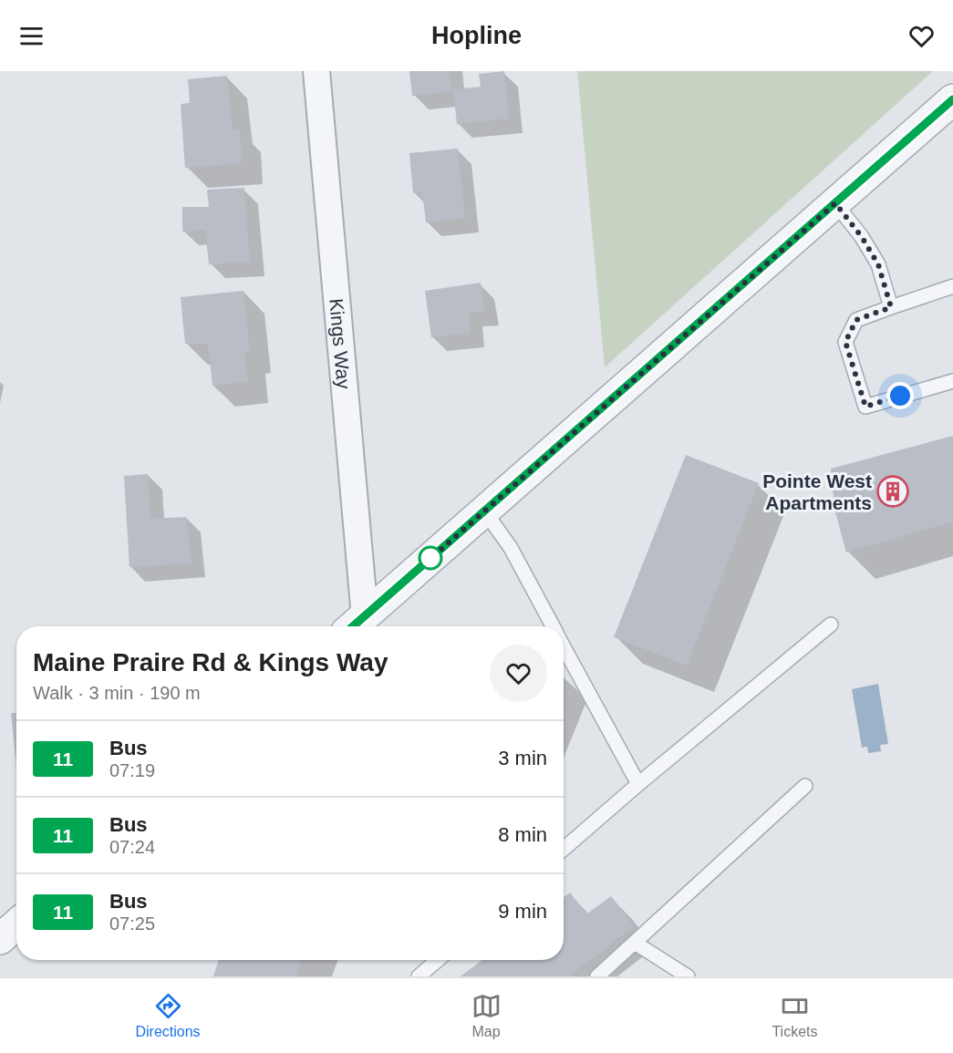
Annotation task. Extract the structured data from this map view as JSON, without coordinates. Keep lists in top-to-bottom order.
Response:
{
  "streets": {
    "street": ["Kings Way"]
  },
  "places": {
    "building": ["Pointe West Apartments"]
  },
  "lines": ["bus line 11"],
  "page": {
    "header": "Hopline",
    "heading": ["Maine Praire Rd & Kings Way", "Walk · 3 min · 190 m"],
    "list": [
      {
        "mark": "11",
        "name": "Bus",
        "note": "07:19",
        "value": "3 min"
      },
      {
        "mark": "11",
        "name": "Bus",
        "note": "07:24",
        "value": "8 min"
      },
      {
        "mark": "11",
        "name": "Bus",
        "note": "07:25",
        "value": "9 min"
      }
    ],
    "tabs": ["Directions", "Map", "Tickets"]
  }
}
